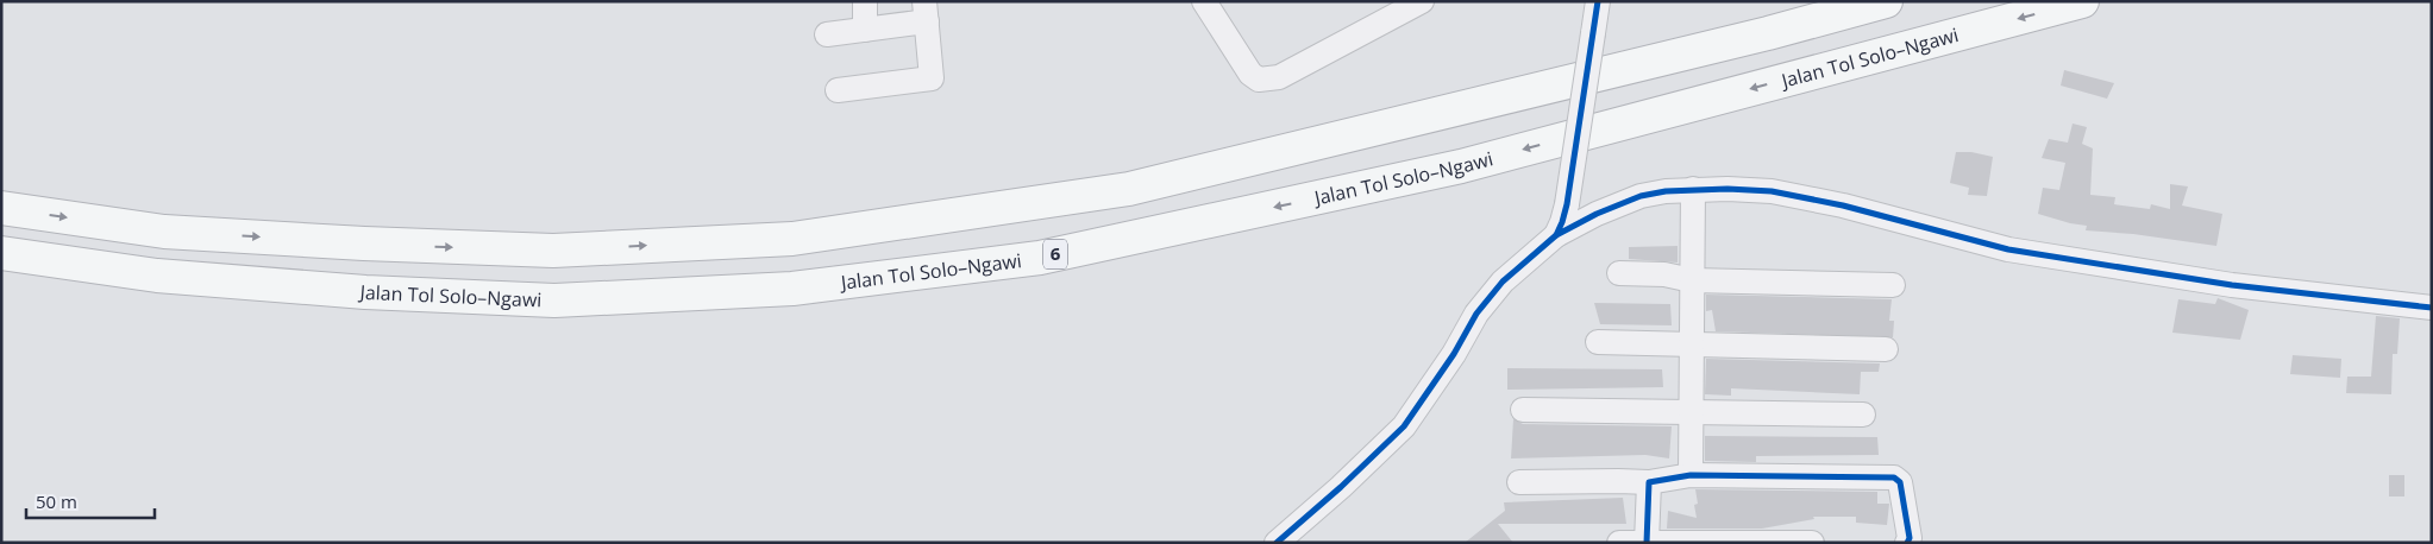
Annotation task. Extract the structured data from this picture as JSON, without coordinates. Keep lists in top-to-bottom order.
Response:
{
  "streets": {
    "highway": ["Jalan Tol Solo–Ngawi", "6"]
  },
  "scale_bar": "50 m"
}
